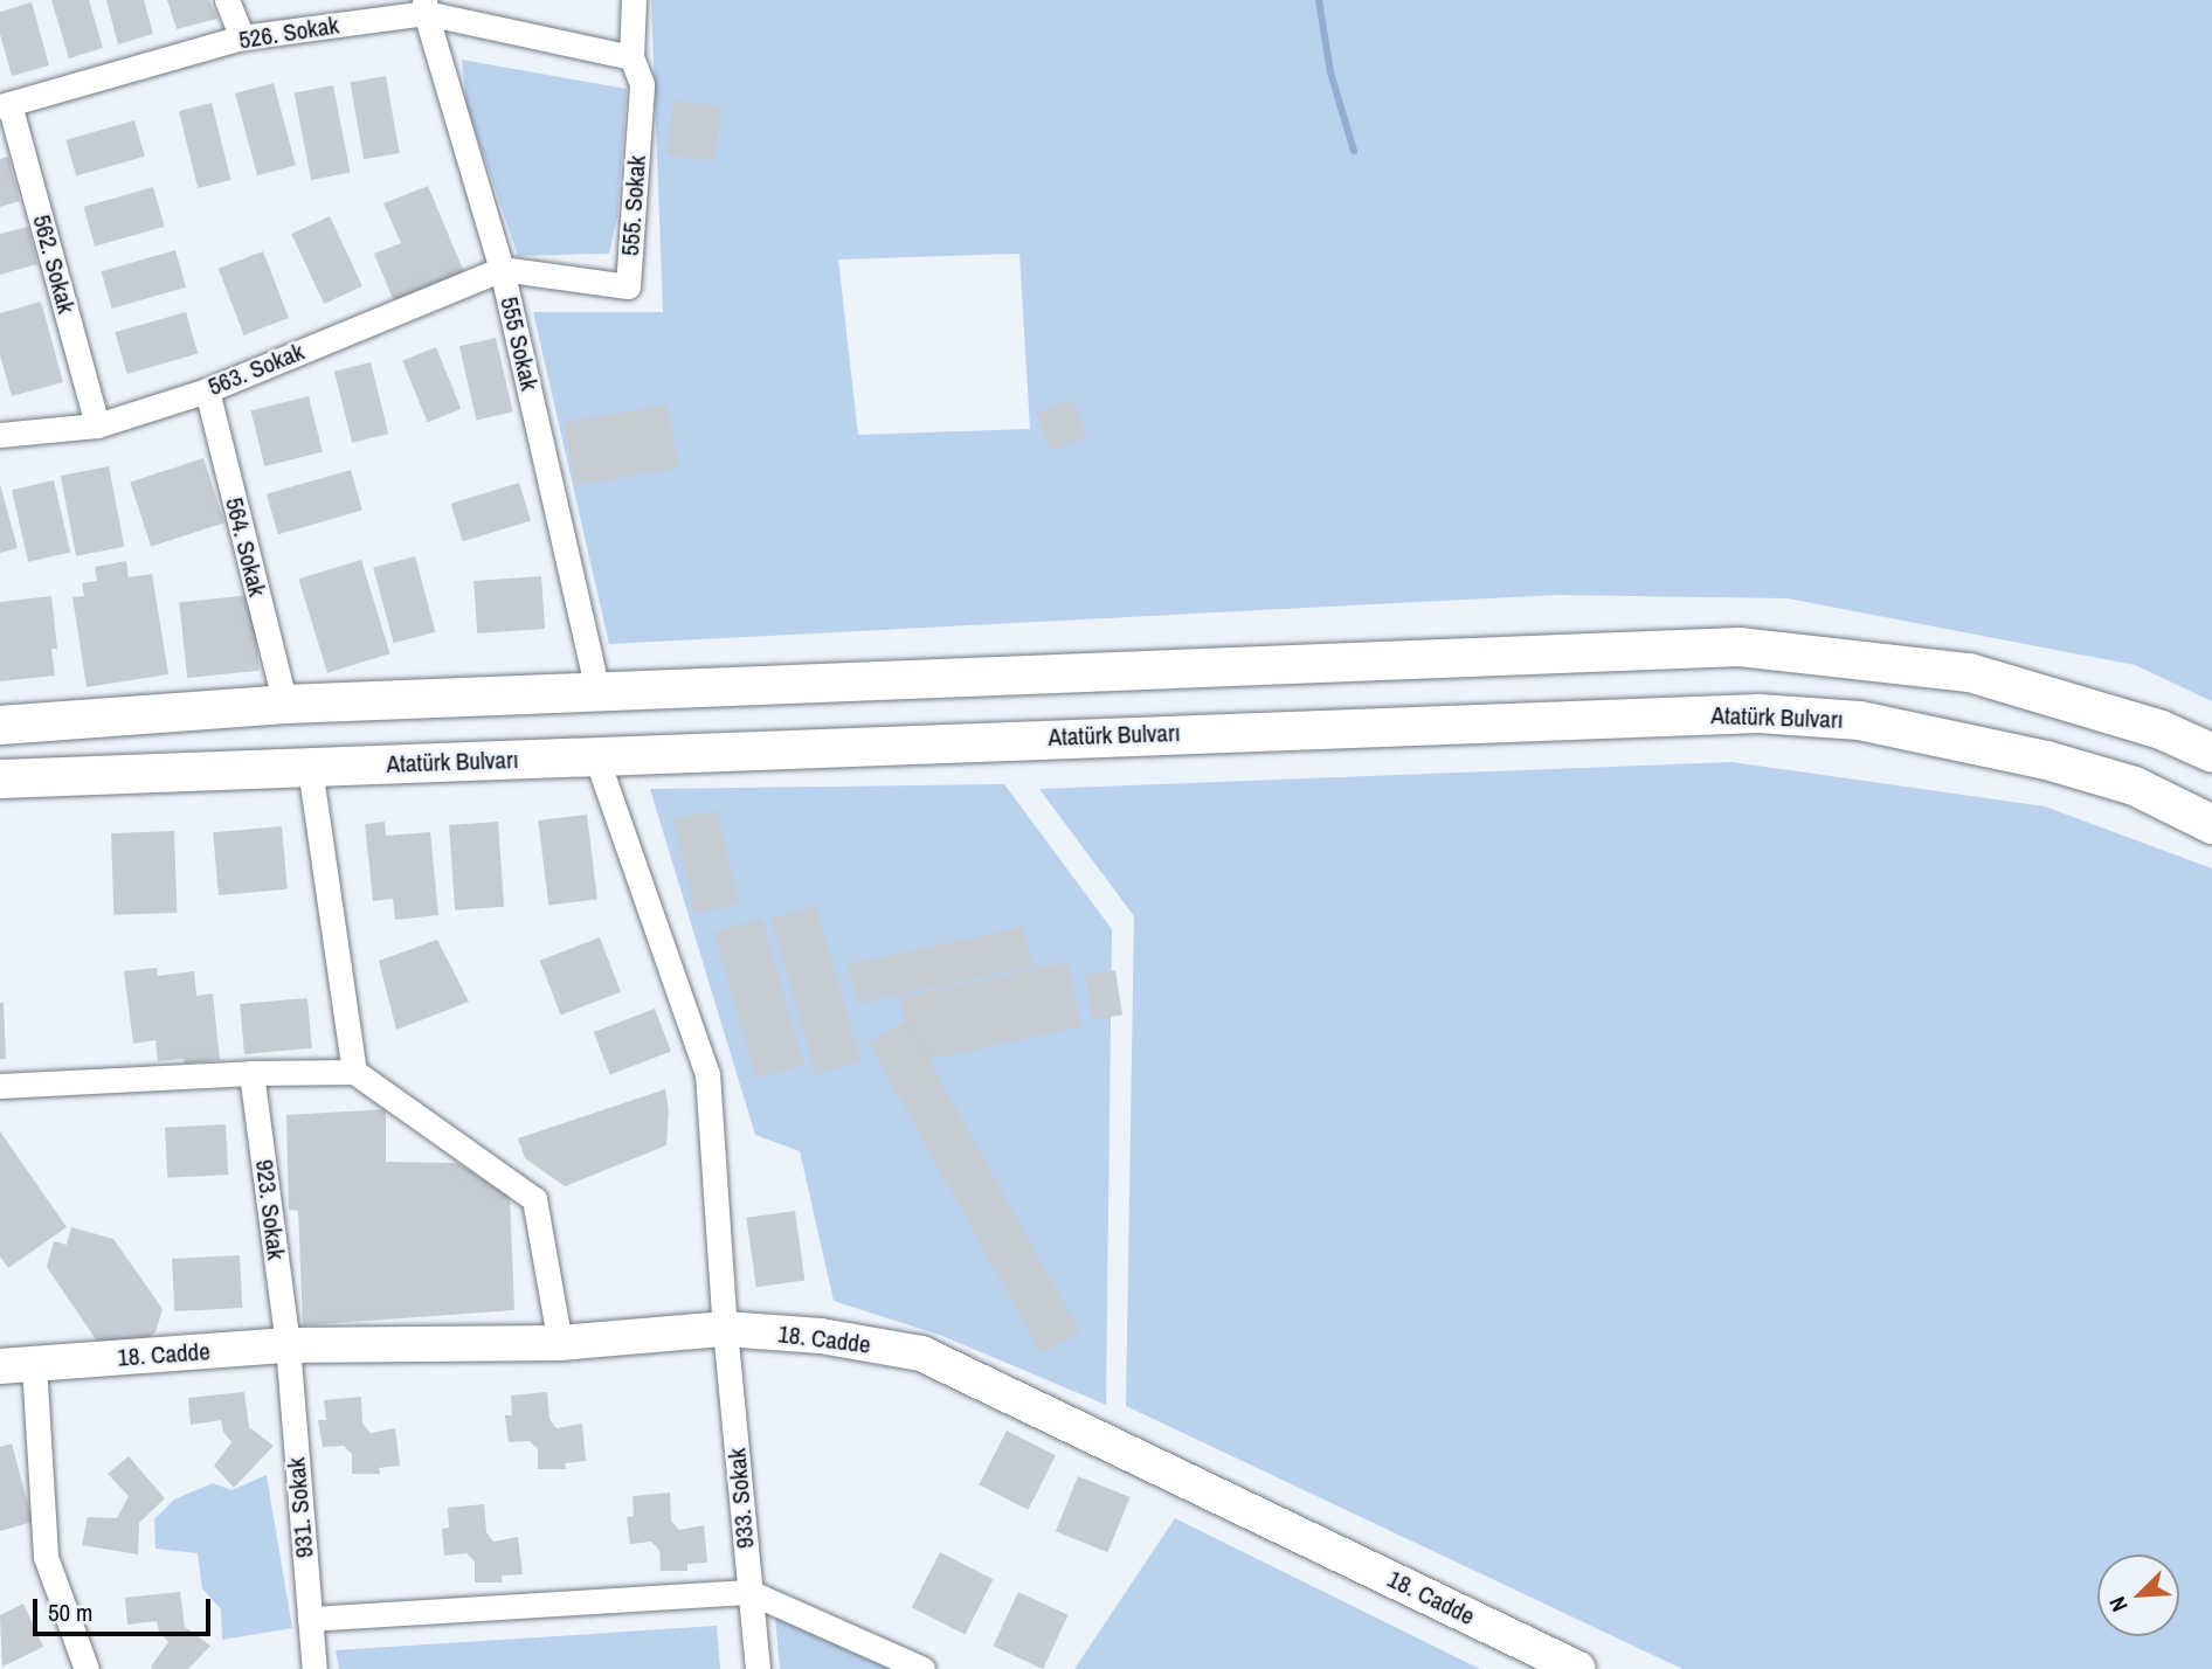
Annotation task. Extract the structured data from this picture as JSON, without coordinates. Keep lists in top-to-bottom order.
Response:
{
  "streets": {
    "main road": ["Atatürk Bulvarı"],
    "street": [
      "526. Sokak",
      "555. Sokak",
      "562. Sokak",
      "555 Sokak",
      "563. Sokak",
      "564. Sokak",
      "923. Sokak",
      "18. Cadde",
      "933. Sokak",
      "931. Sokak"
    ]
  },
  "crossings": [
    ["526. Sokak", "555. Sokak"],
    ["526. Sokak", "562. Sokak"],
    ["526. Sokak", "555 Sokak"],
    ["555. Sokak", "555 Sokak"],
    ["555. Sokak", "563. Sokak"],
    ["562. Sokak", "563. Sokak"],
    ["555 Sokak", "563. Sokak"],
    ["563. Sokak", "564. Sokak"],
    ["Atatürk Bulvarı", "933. Sokak"],
    ["923. Sokak", "18. Cadde"],
    ["923. Sokak", "931. Sokak"],
    ["18. Cadde", "933. Sokak"],
    ["18. Cadde", "931. Sokak"]
  ],
  "scale_bar": "50 m",
  "north": "bottom left"
}
